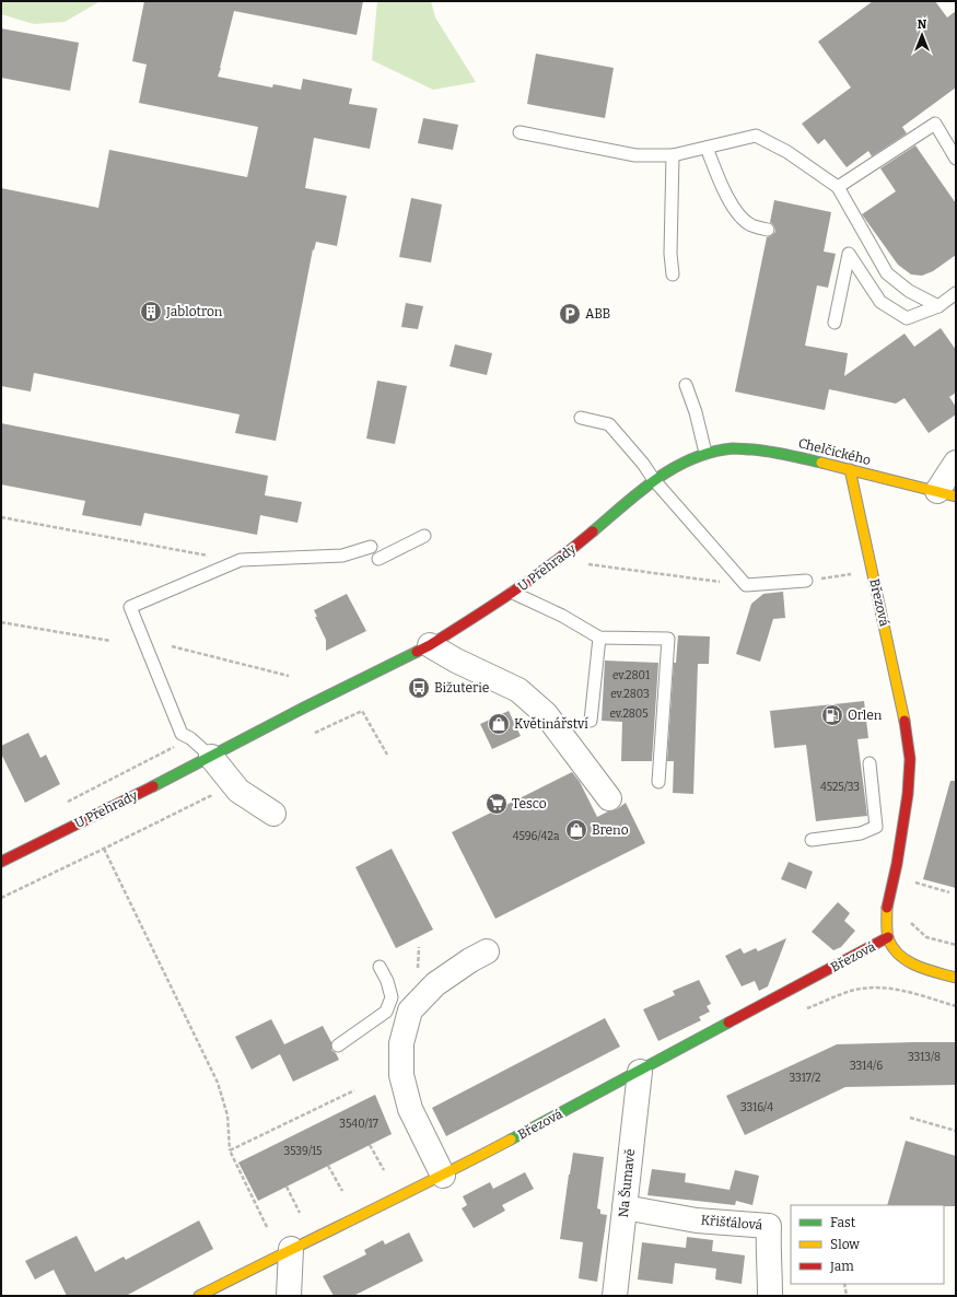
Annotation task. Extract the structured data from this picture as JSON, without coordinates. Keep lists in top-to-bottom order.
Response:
{
  "streets": {
    "street": [
      "Chelčického",
      "U Přehrady",
      "Březová",
      "Na Šumavě",
      "Křišťálová"
    ]
  },
  "crossings": [
    ["Chelčického", "U Přehrady"],
    ["Chelčického", "Březová"],
    ["Březová", "Na Šumavě"],
    ["Na Šumavě", "Křišťálová"]
  ],
  "places": {
    "building": ["Jablotron"],
    "parking": ["ABB"],
    "bus stop": ["Bižuterie"],
    "fuel station": ["Orlen"],
    "shop": ["Květinářství", "Breno"],
    "supermarket": ["Tesco"]
  },
  "house_numbers": [
    "ev.2801",
    "ev.2803",
    "ev.2805",
    "4525/33",
    "4596/42a",
    "3313/8",
    "3314/6",
    "3317/2",
    "3316/4",
    "3540/17",
    "3539/15"
  ],
  "legend": ["Fast", "Slow", "Jam"],
  "north": "top"
}
